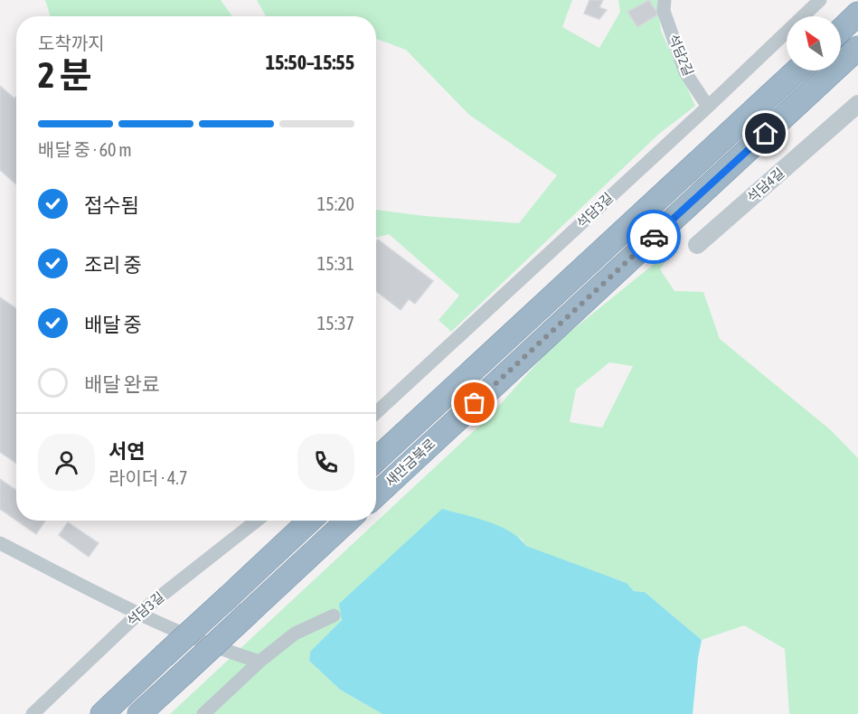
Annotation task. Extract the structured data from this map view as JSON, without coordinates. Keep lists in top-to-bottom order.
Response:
{
  "streets": {
    "highway": ["새만금북로"],
    "street": ["석담2길", "석담4길", "석담3길"]
  },
  "crossings": [
    ["석담2길", "석담3길"]
  ],
  "north": "top left",
  "page": {
    "heading": ["2 분", "도착까지", "15:50–15:55"],
    "panel": ["서연", "라이더 · 4.7"],
    "bar": "배달 중 · 60 m",
    "list": [
      ["접수됨", "15:20"],
      ["조리 중", "15:31"],
      ["배달 중", "15:37"],
      "배달 완료"
    ]
  }
}
